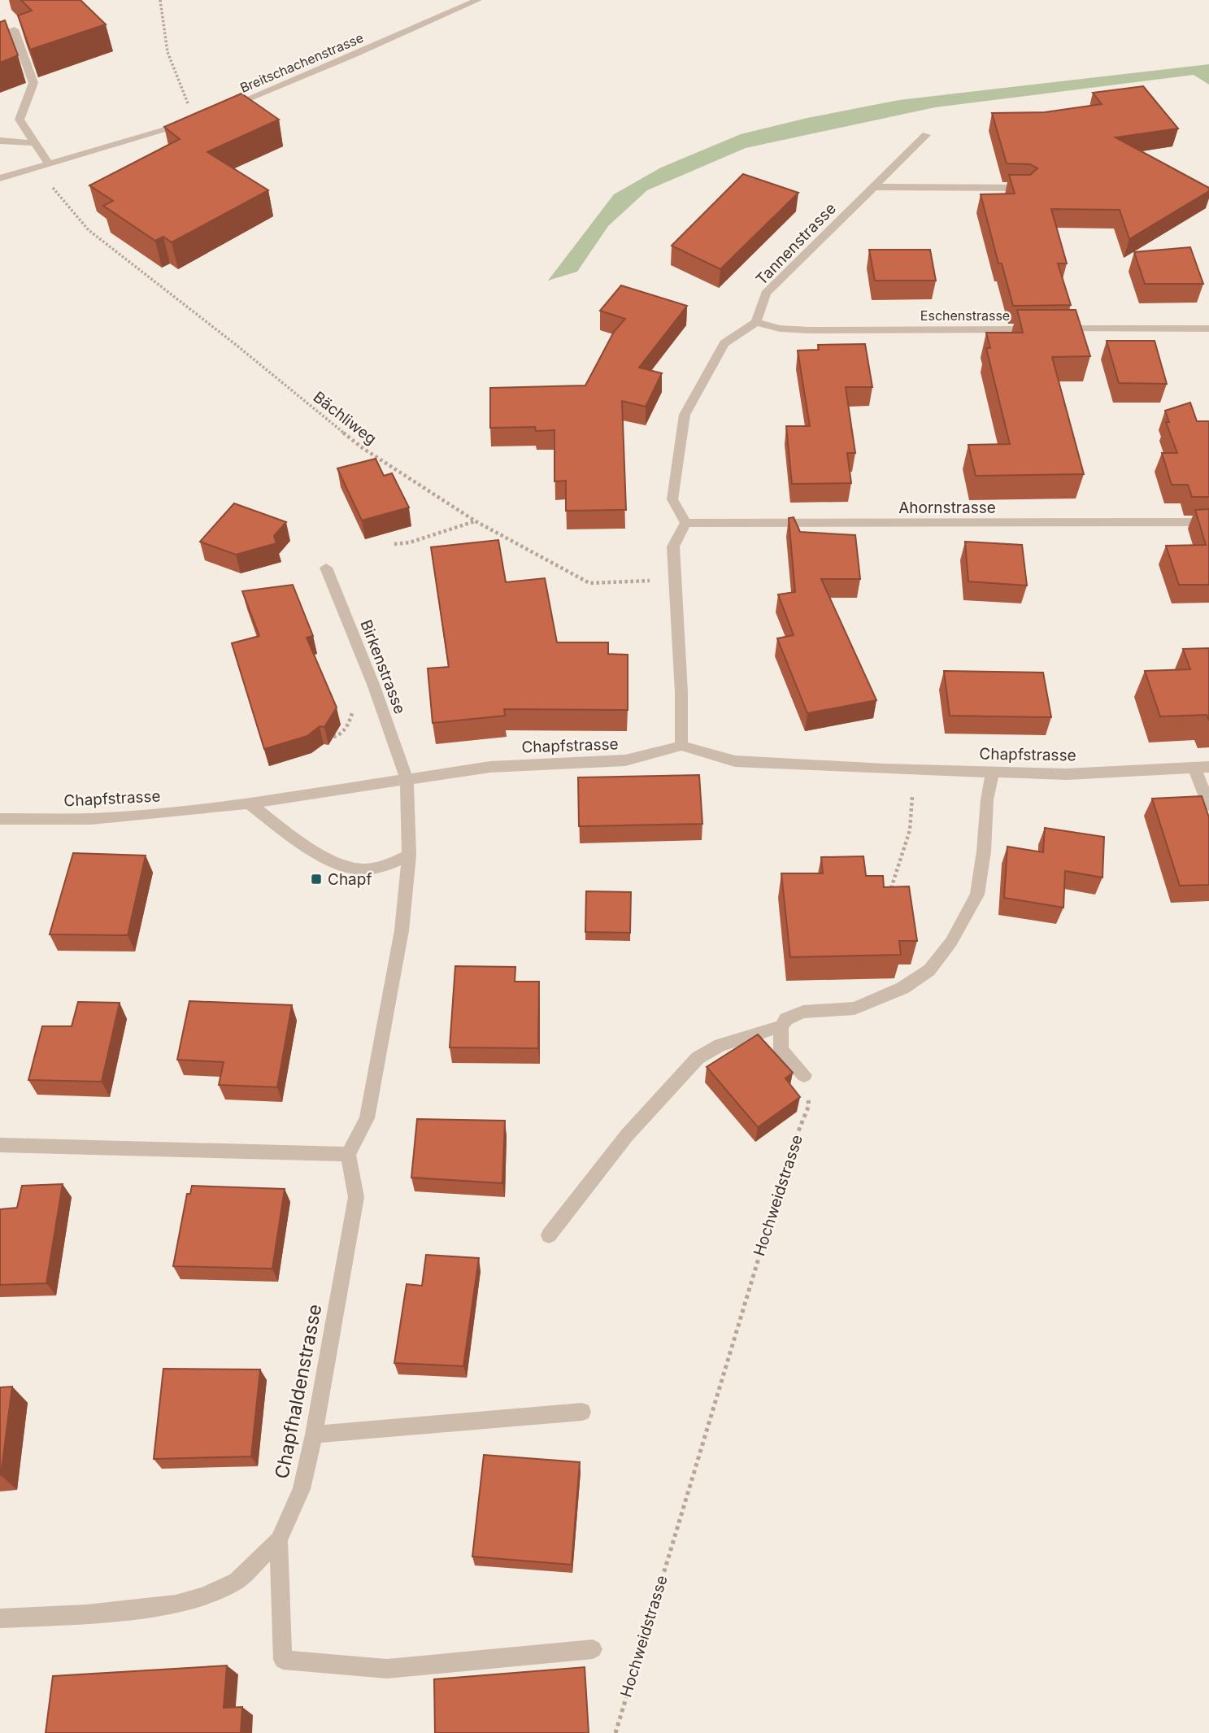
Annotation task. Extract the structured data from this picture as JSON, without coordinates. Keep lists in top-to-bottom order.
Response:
{
  "streets": {
    "street": [
      "Breitschachenstrasse",
      "Tannenstrasse",
      "Eschenstrasse",
      "Ahornstrasse",
      "Birkenstrasse",
      "Chapfstrasse",
      "Chapfhaldenstrasse"
    ],
    "path": ["Bächliweg", "Hochweidstrasse"]
  },
  "crossings": [
    ["Tannenstrasse", "Eschenstrasse"],
    ["Birkenstrasse", "Chapfstrasse"]
  ],
  "places": {
    "transit": ["Chapf"]
  }
}
